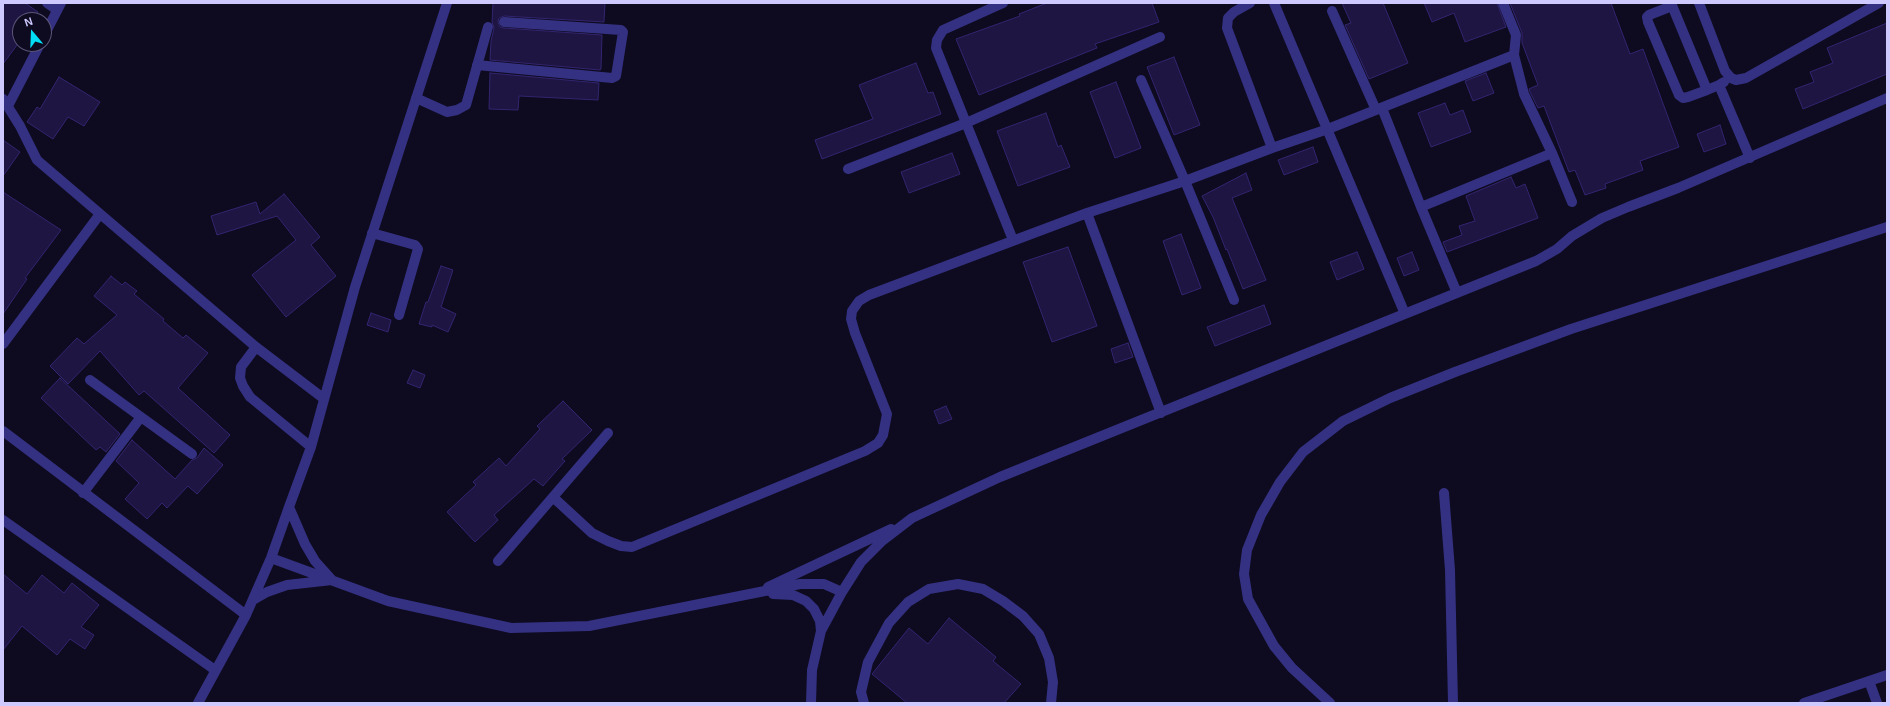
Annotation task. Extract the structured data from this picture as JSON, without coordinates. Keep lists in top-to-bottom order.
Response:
{
  "north": "top"
}
